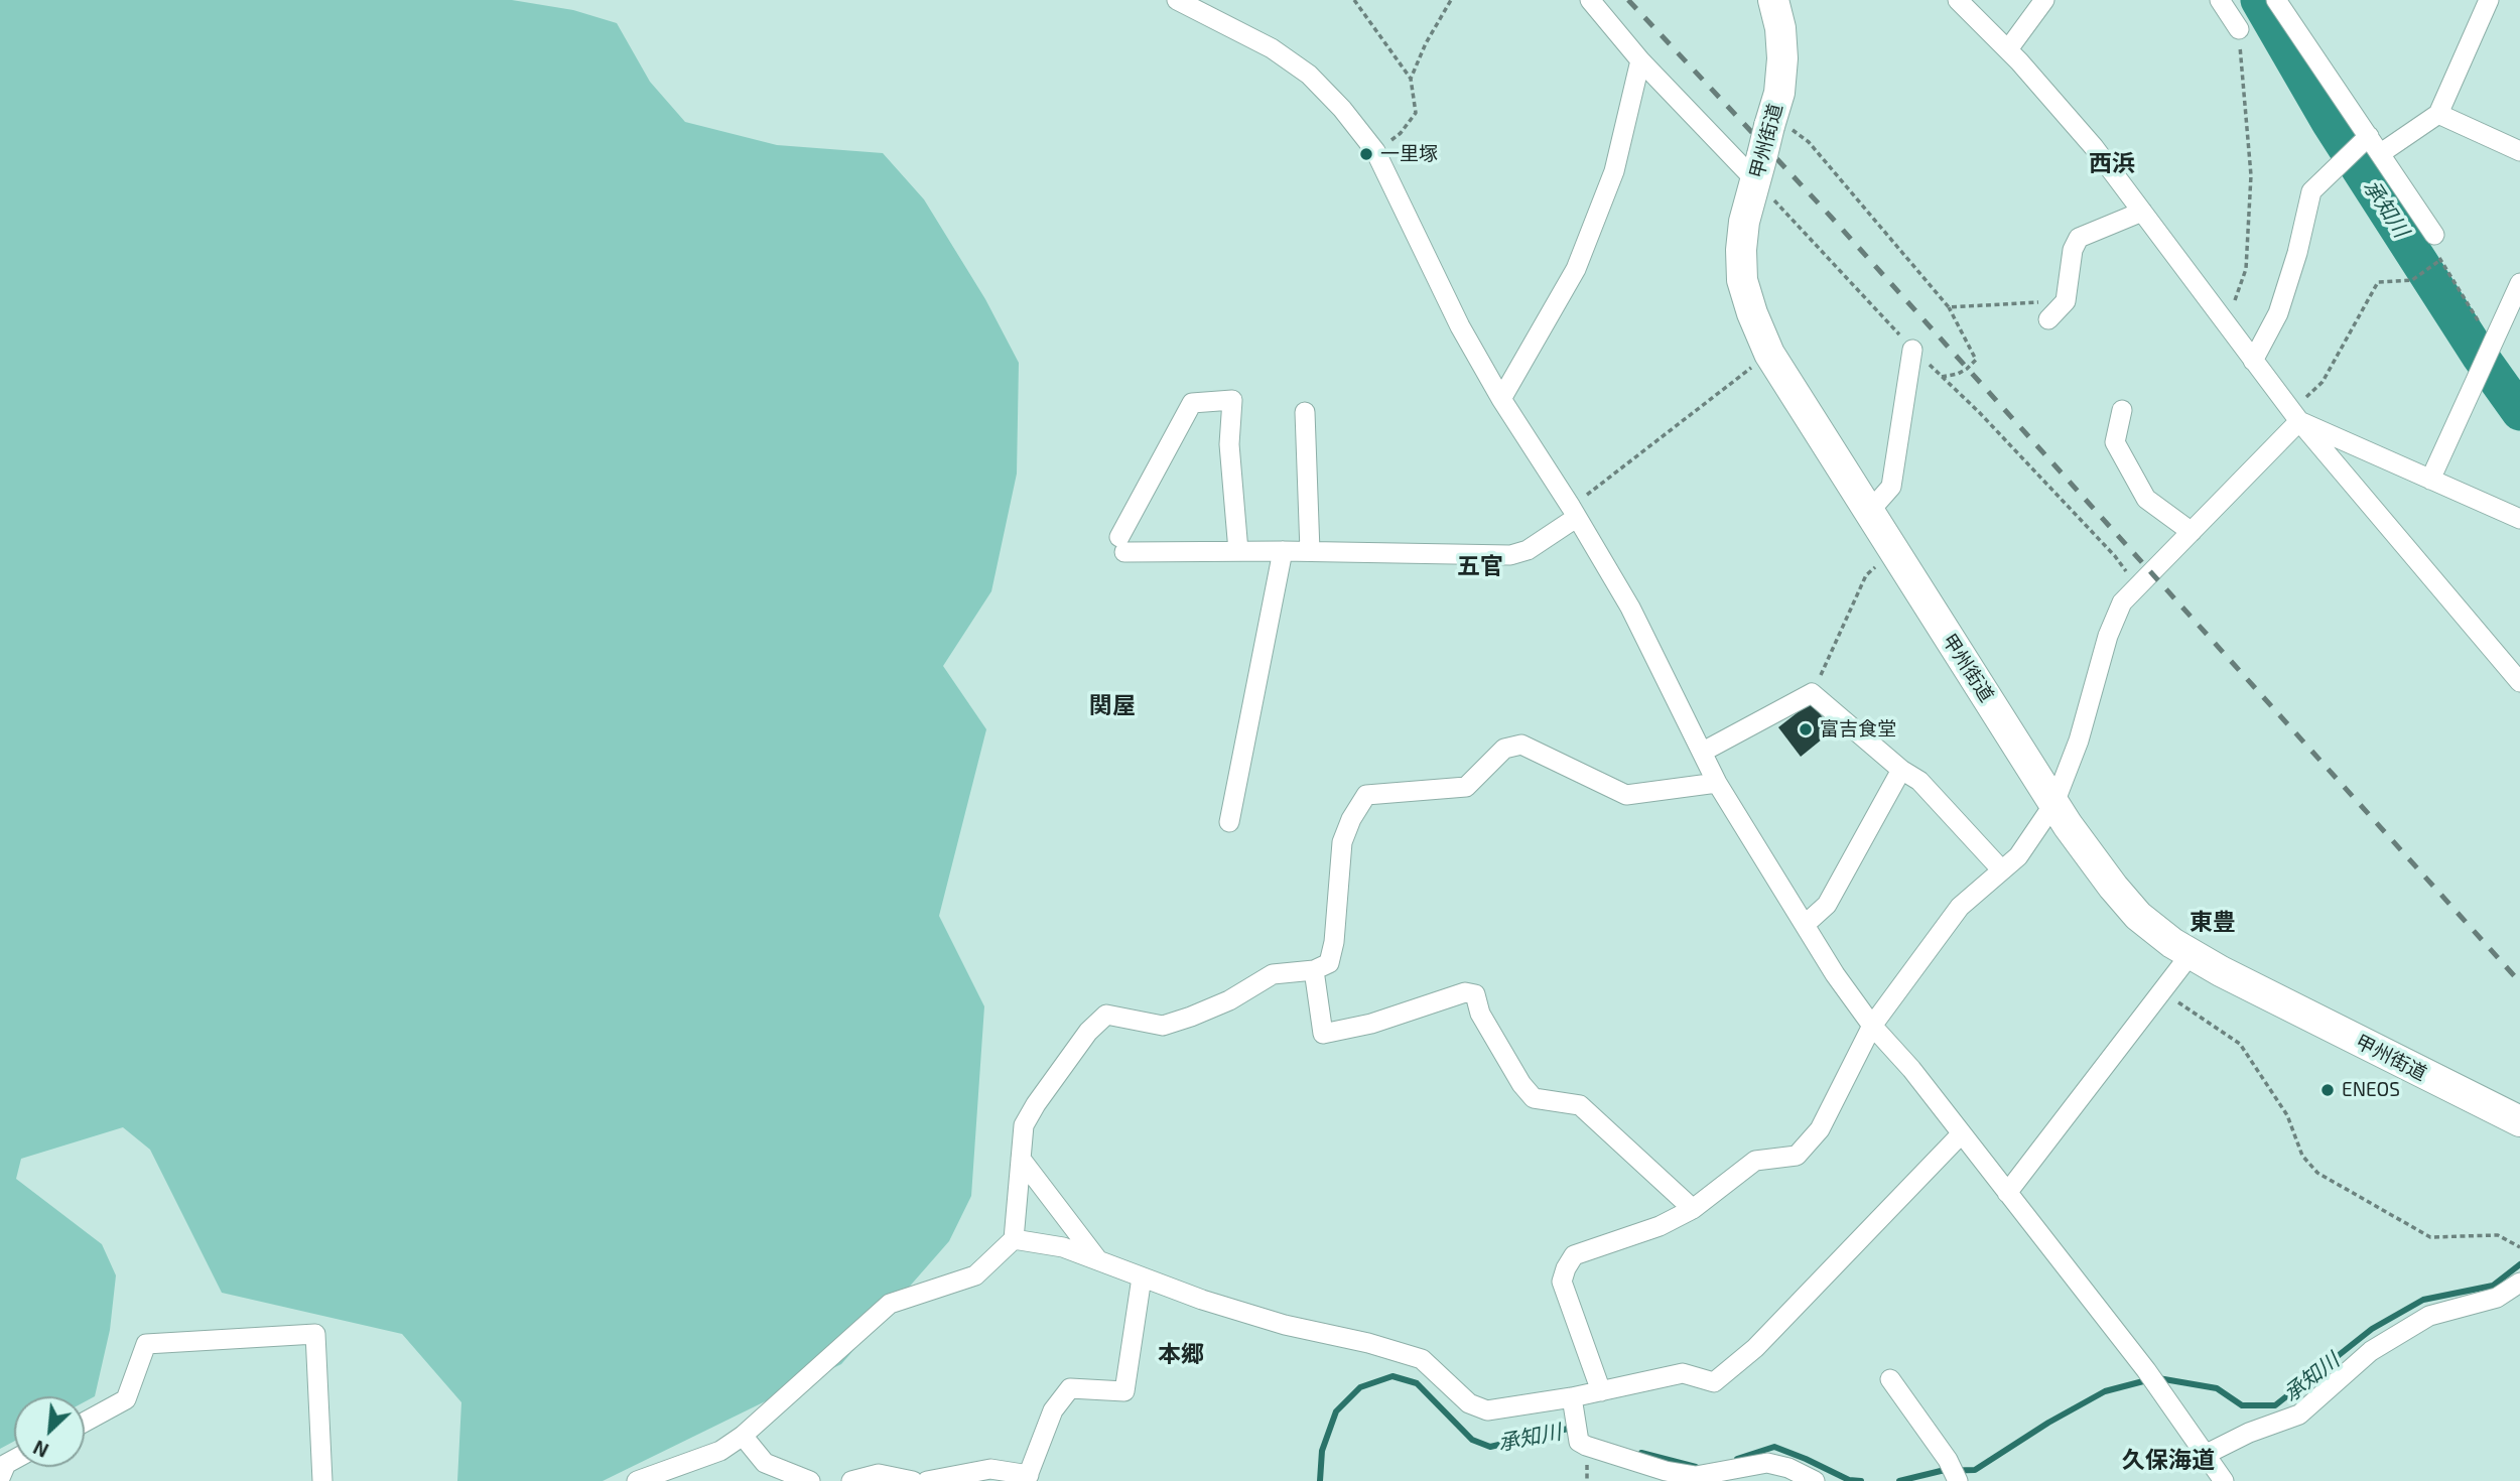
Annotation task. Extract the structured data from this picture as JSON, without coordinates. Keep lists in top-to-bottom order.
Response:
{
  "streets": {
    "highway": ["甲州街道"]
  },
  "districts": [
    "西浜",
    "五官",
    "関屋",
    "東豊",
    "本郷",
    "久保海道"
  ],
  "water": ["承知川"],
  "places": ["一里塚", "富吉食堂", "ENEOS"],
  "north": "bottom left"
}
